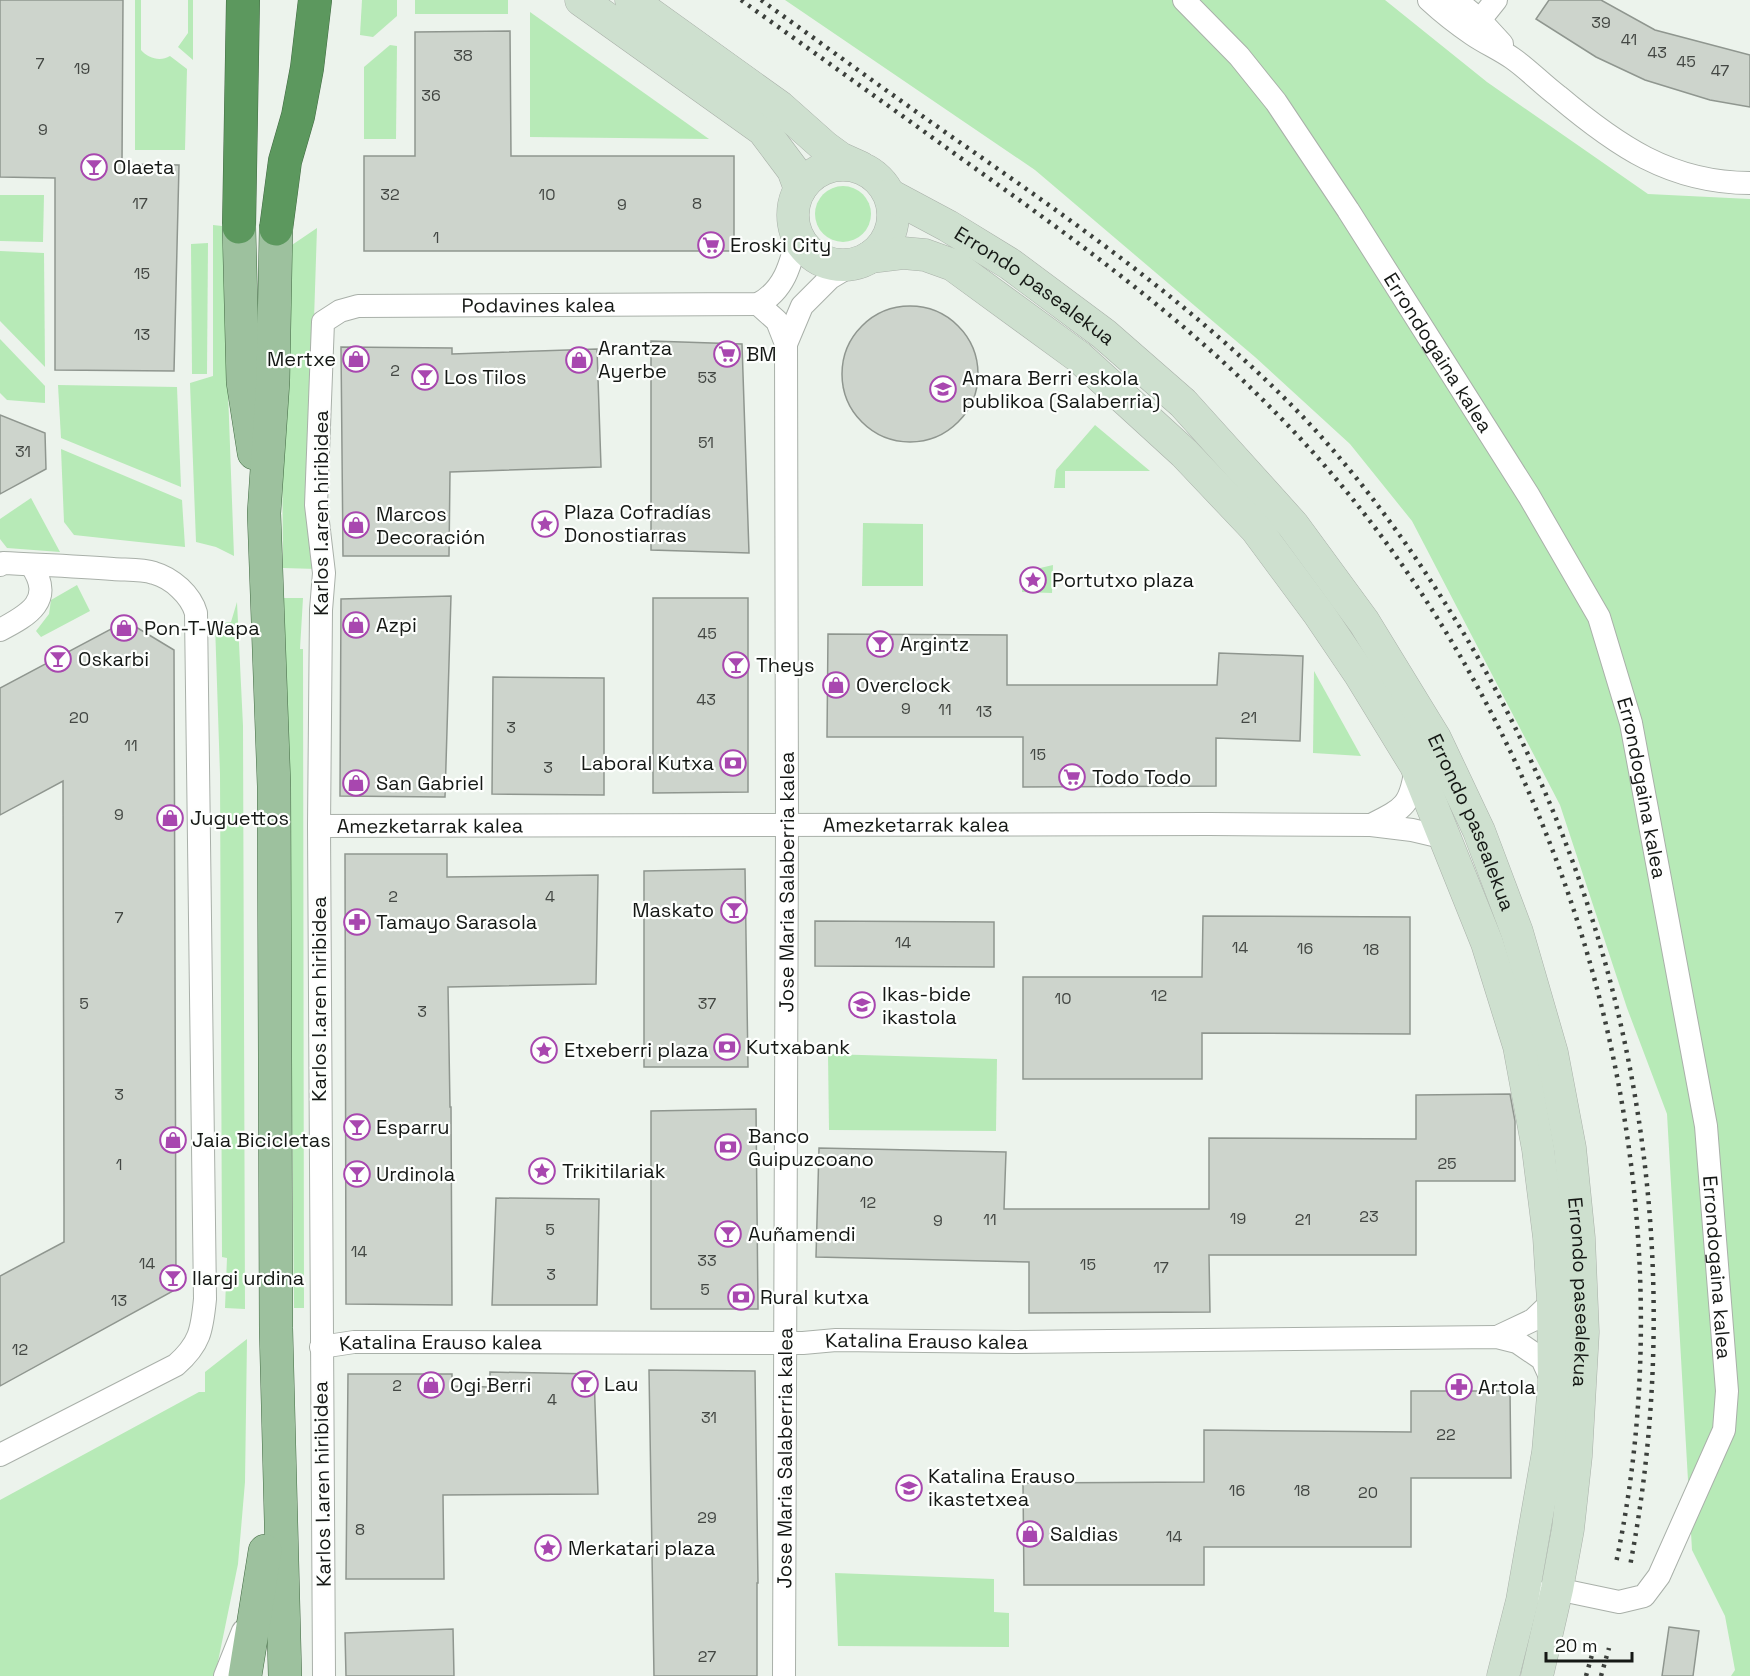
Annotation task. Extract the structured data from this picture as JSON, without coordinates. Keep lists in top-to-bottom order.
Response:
{
  "streets": {
    "main road": ["Errondo pasealekua"],
    "street": [
      "Podavines kalea",
      "Errondogaina kalea",
      "Karlos I.aren hiribidea",
      "Amezketarrak kalea",
      "Jose Maria Salaberria kalea",
      "Katalina Erauso kalea"
    ]
  },
  "crossings": [
    ["Errondo pasealekua", "Errondogaina kalea"],
    ["Errondo pasealekua", "Amezketarrak kalea"],
    ["Errondo pasealekua", "Jose Maria Salaberria kalea"],
    ["Errondo pasealekua", "Katalina Erauso kalea"],
    ["Podavines kalea", "Karlos I.aren hiribidea"],
    ["Karlos I.aren hiribidea", "Amezketarrak kalea"],
    ["Karlos I.aren hiribidea", "Katalina Erauso kalea"],
    ["Amezketarrak kalea", "Jose Maria Salaberria kalea"],
    ["Jose Maria Salaberria kalea", "Katalina Erauso kalea"]
  ],
  "places": {
    "bar": [
      "Olaeta",
      "Los Tilos",
      "Argintz",
      "Oskarbi",
      "Theys",
      "Maskato",
      "Esparru",
      "Urdinola",
      "Auñamendi",
      "Ilargi urdina",
      "Lau"
    ],
    "supermarket": ["Eroski City", "BM", "Todo Todo"],
    "shop": [
      "Mertxe",
      "Arantza Ayerbe",
      "Marcos Decoración",
      "Azpi",
      "Pon-T-Wapa",
      "Overclock",
      "San Gabriel",
      "Juguettos",
      "Jaia Bicicletas",
      "Ogi Berri",
      "Saldias"
    ],
    "school or university": ["Amara Berri eskola publikoa (Salaberria)", "Ikas-bide ikastola", "Katalina Erauso ikastetxea"],
    "place": [
      "Plaza Cofradías Donostiarras",
      "Portutxo plaza",
      "Etxeberri plaza",
      "Trikitilariak",
      "Merkatari plaza"
    ],
    "bank": [
      "Laboral Kutxa",
      "Kutxabank",
      "Banco Guipuzcoano",
      "Rural kutxa"
    ],
    "pharmacy": ["Tamayo Sarasola", "Artola"]
  },
  "house_numbers": [
    "39",
    "41",
    "43",
    "38",
    "45",
    "7",
    "19",
    "47",
    "36",
    "9",
    "32",
    "10",
    "17",
    "8",
    "9",
    "1",
    "15",
    "13",
    "2",
    "53",
    "51",
    "31",
    "45",
    "43",
    "9",
    "11",
    "13",
    "20",
    "21",
    "3",
    "11",
    "15",
    "3",
    "9",
    "2",
    "4",
    "7",
    "14",
    "14",
    "16",
    "18",
    "12",
    "10",
    "5",
    "37",
    "3",
    "3",
    "25",
    "1",
    "12",
    "23",
    "19",
    "11",
    "21",
    "9",
    "5",
    "14",
    "33",
    "14",
    "15",
    "17",
    "3",
    "5",
    "13",
    "12",
    "2",
    "4",
    "31",
    "22",
    "16",
    "18",
    "20",
    "29",
    "8",
    "14",
    "27"
  ],
  "scale_bar": "20 m"
}
